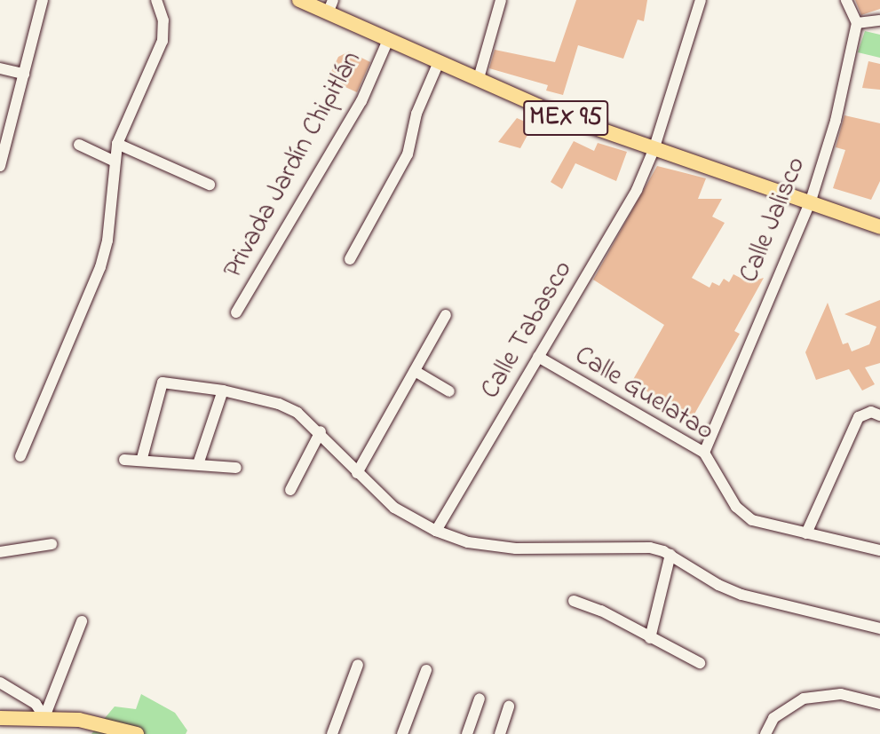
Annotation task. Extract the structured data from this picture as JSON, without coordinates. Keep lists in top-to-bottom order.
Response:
{
  "streets": {
    "main road": ["MEX 95"],
    "street": [
      "Privada Jardín Chipitlán",
      "Calle Jalisco",
      "Calle Tabasco",
      "Calle Guelatao"
    ]
  },
  "crossings": [
    ["MEX 95", "Privada Jardín Chipitlán"],
    ["MEX 95", "Calle Jalisco"],
    ["MEX 95", "Calle Tabasco"],
    ["Calle Jalisco", "Calle Guelatao"],
    ["Calle Tabasco", "Calle Guelatao"]
  ]
}
